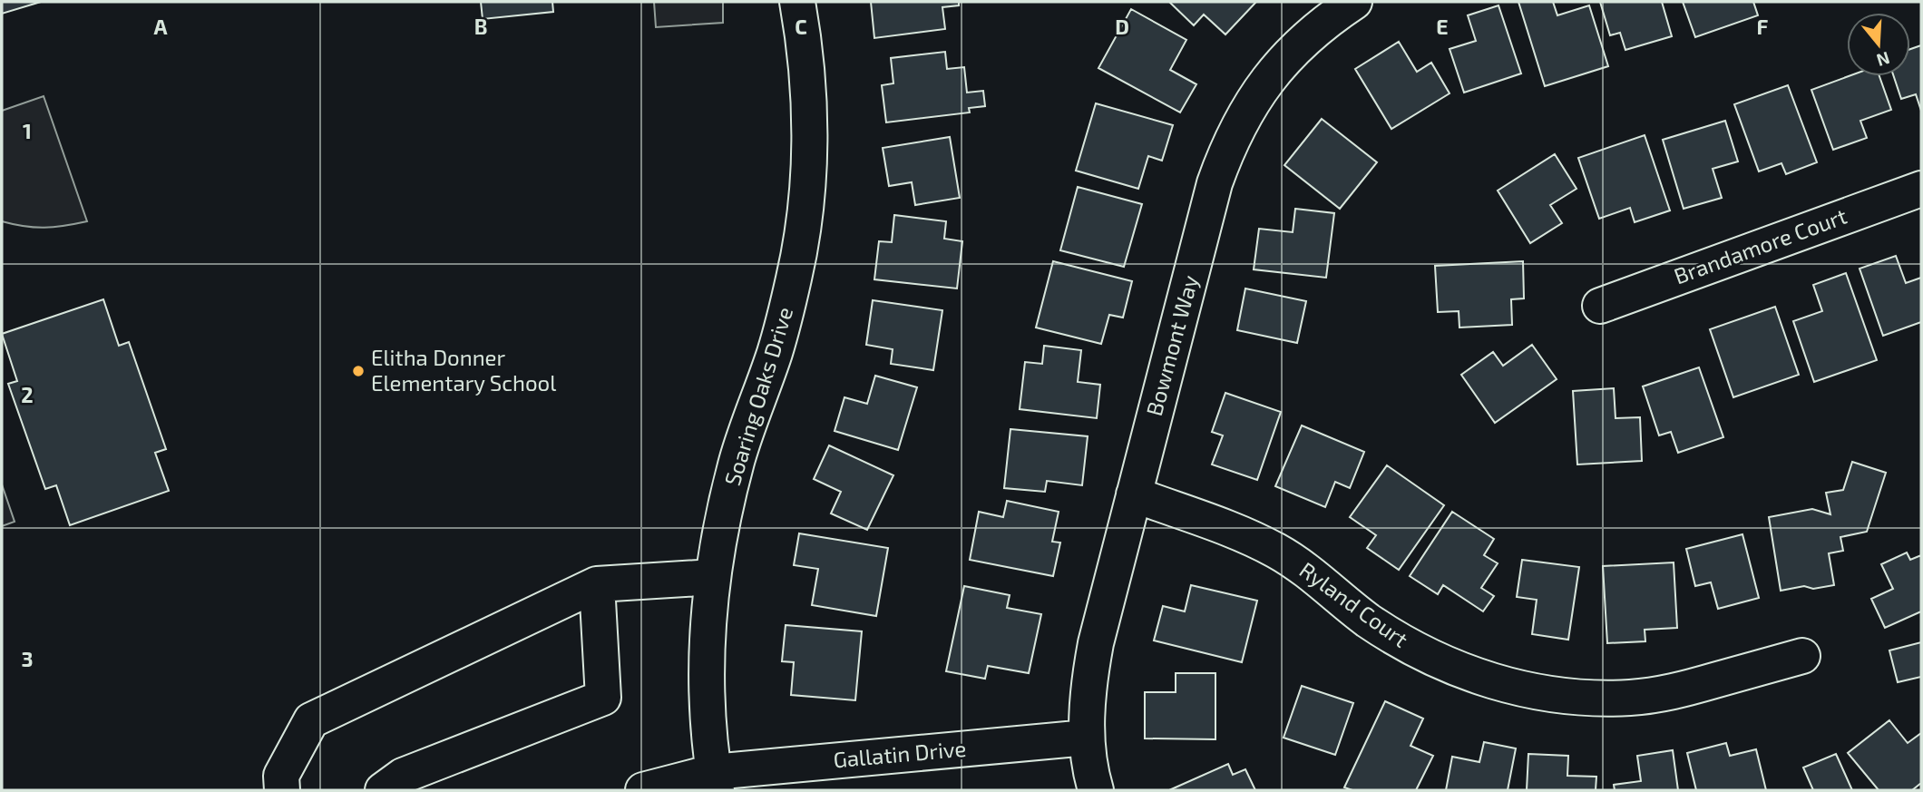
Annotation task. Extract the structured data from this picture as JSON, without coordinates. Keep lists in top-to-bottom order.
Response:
{
  "streets": {
    "street": [
      "Brandamore Court",
      "Bowmont Way",
      "Soaring Oaks Drive",
      "Ryland Court",
      "Gallatin Drive"
    ]
  },
  "crossings": [
    ["Bowmont Way", "Ryland Court"],
    ["Bowmont Way", "Gallatin Drive"],
    ["Soaring Oaks Drive", "Gallatin Drive"]
  ],
  "places": ["Elitha Donner Elementary School"],
  "north": "bottom",
  "grid": {
    "columns": [
      "A",
      "B",
      "C",
      "D",
      "E",
      "F"
    ],
    "rows": ["1", "2", "3"]
  }
}
